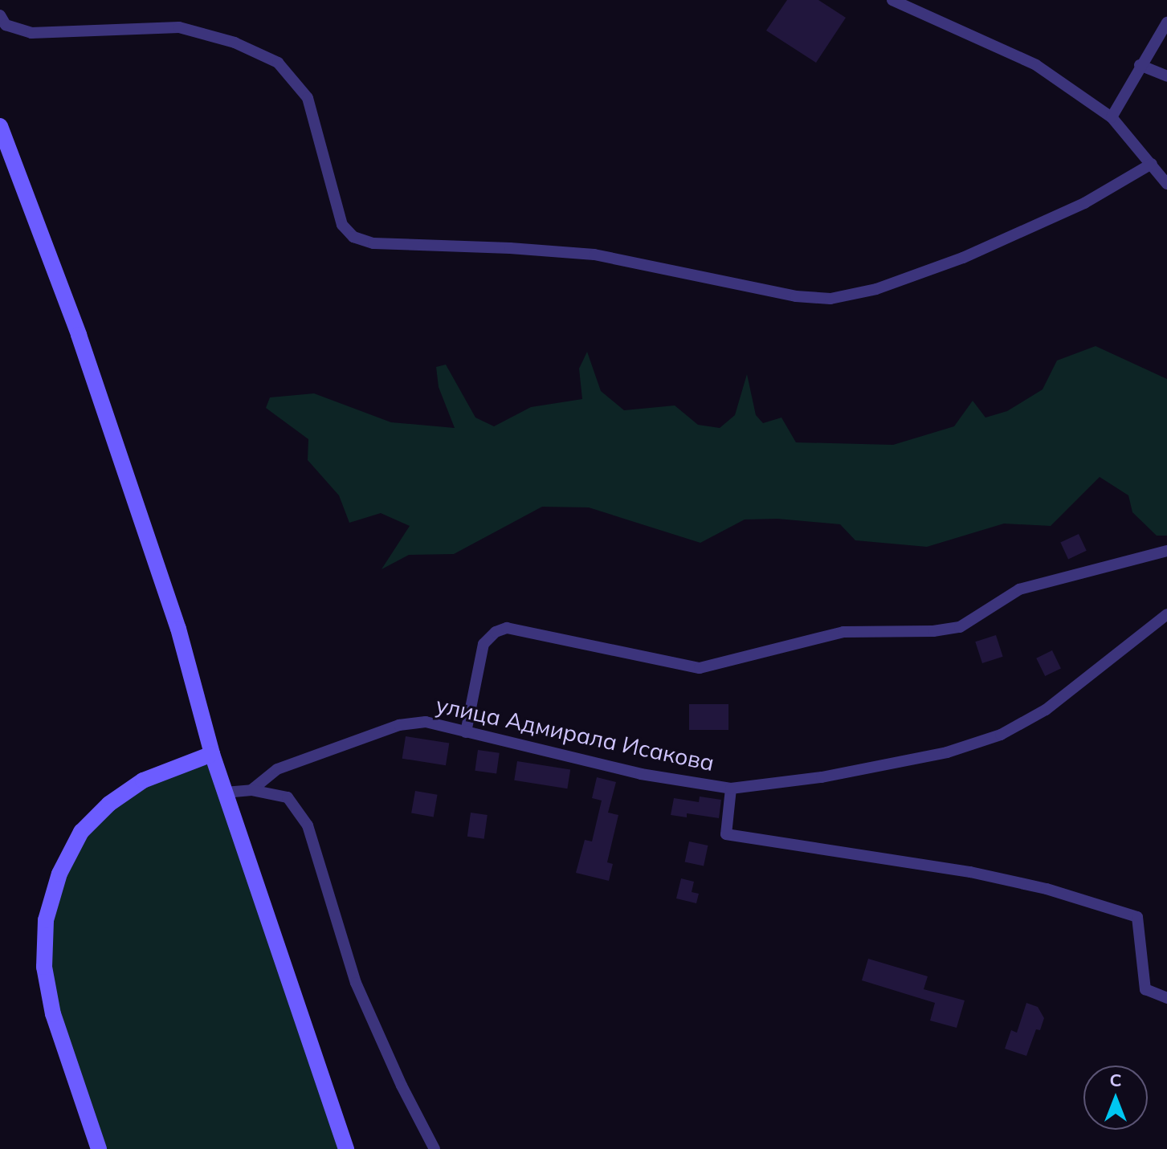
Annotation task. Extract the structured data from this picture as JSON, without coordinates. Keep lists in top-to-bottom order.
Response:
{
  "streets": {
    "street": ["улица Адмирала Исакова"]
  },
  "north": "top"
}
